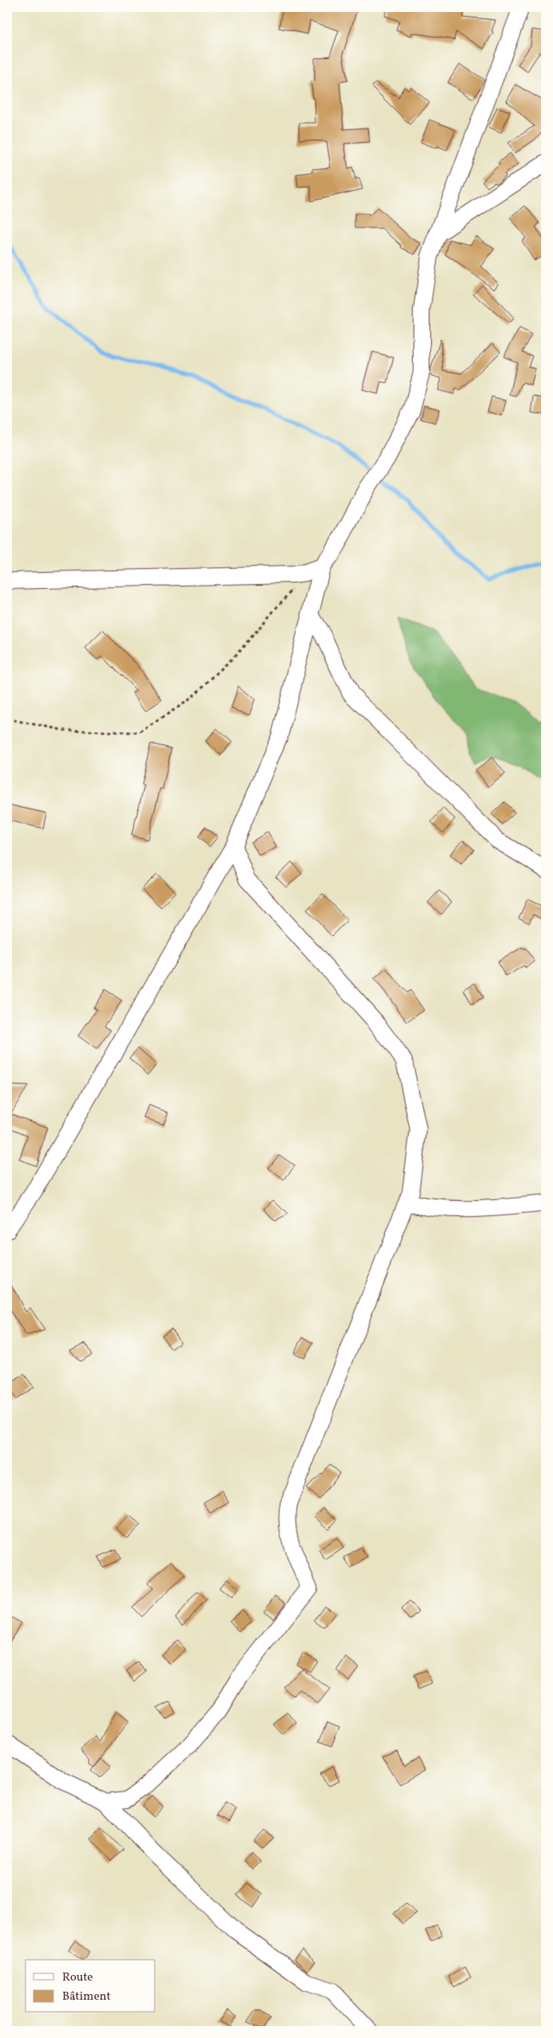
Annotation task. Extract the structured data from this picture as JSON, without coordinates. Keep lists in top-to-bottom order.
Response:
{
  "legend": ["Route", "Bâtiment"]
}
